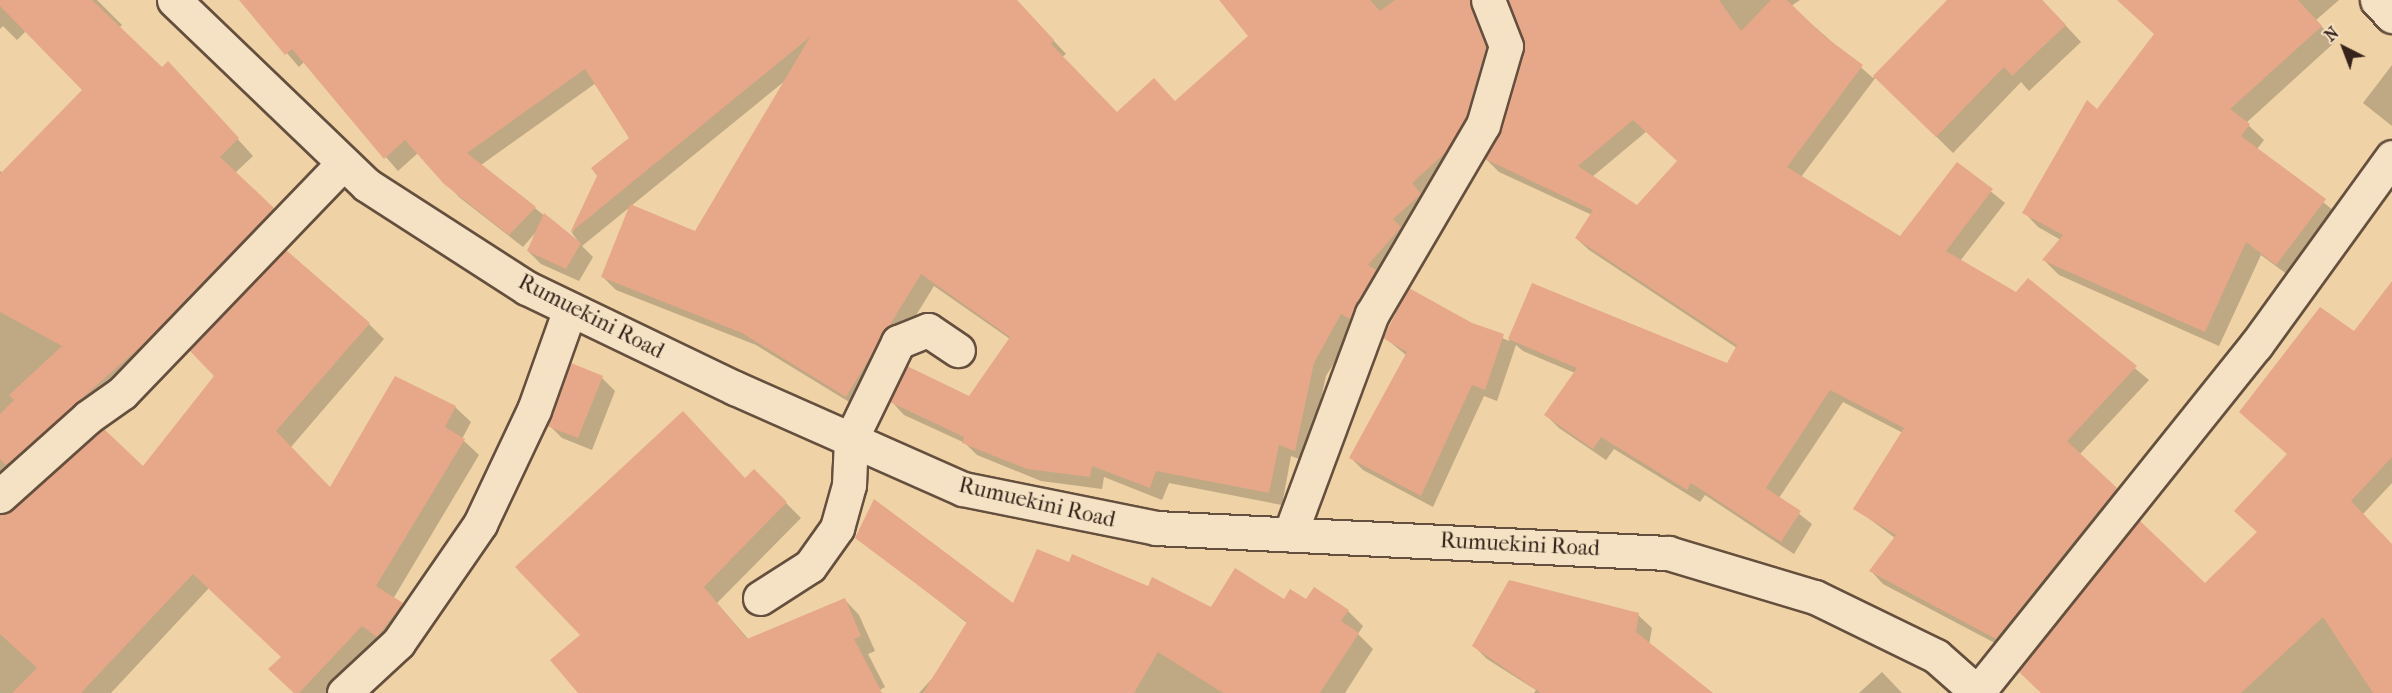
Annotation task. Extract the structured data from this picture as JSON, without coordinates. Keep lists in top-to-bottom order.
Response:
{
  "streets": {
    "street": ["Rumuekini Road"]
  },
  "north": "top left"
}
